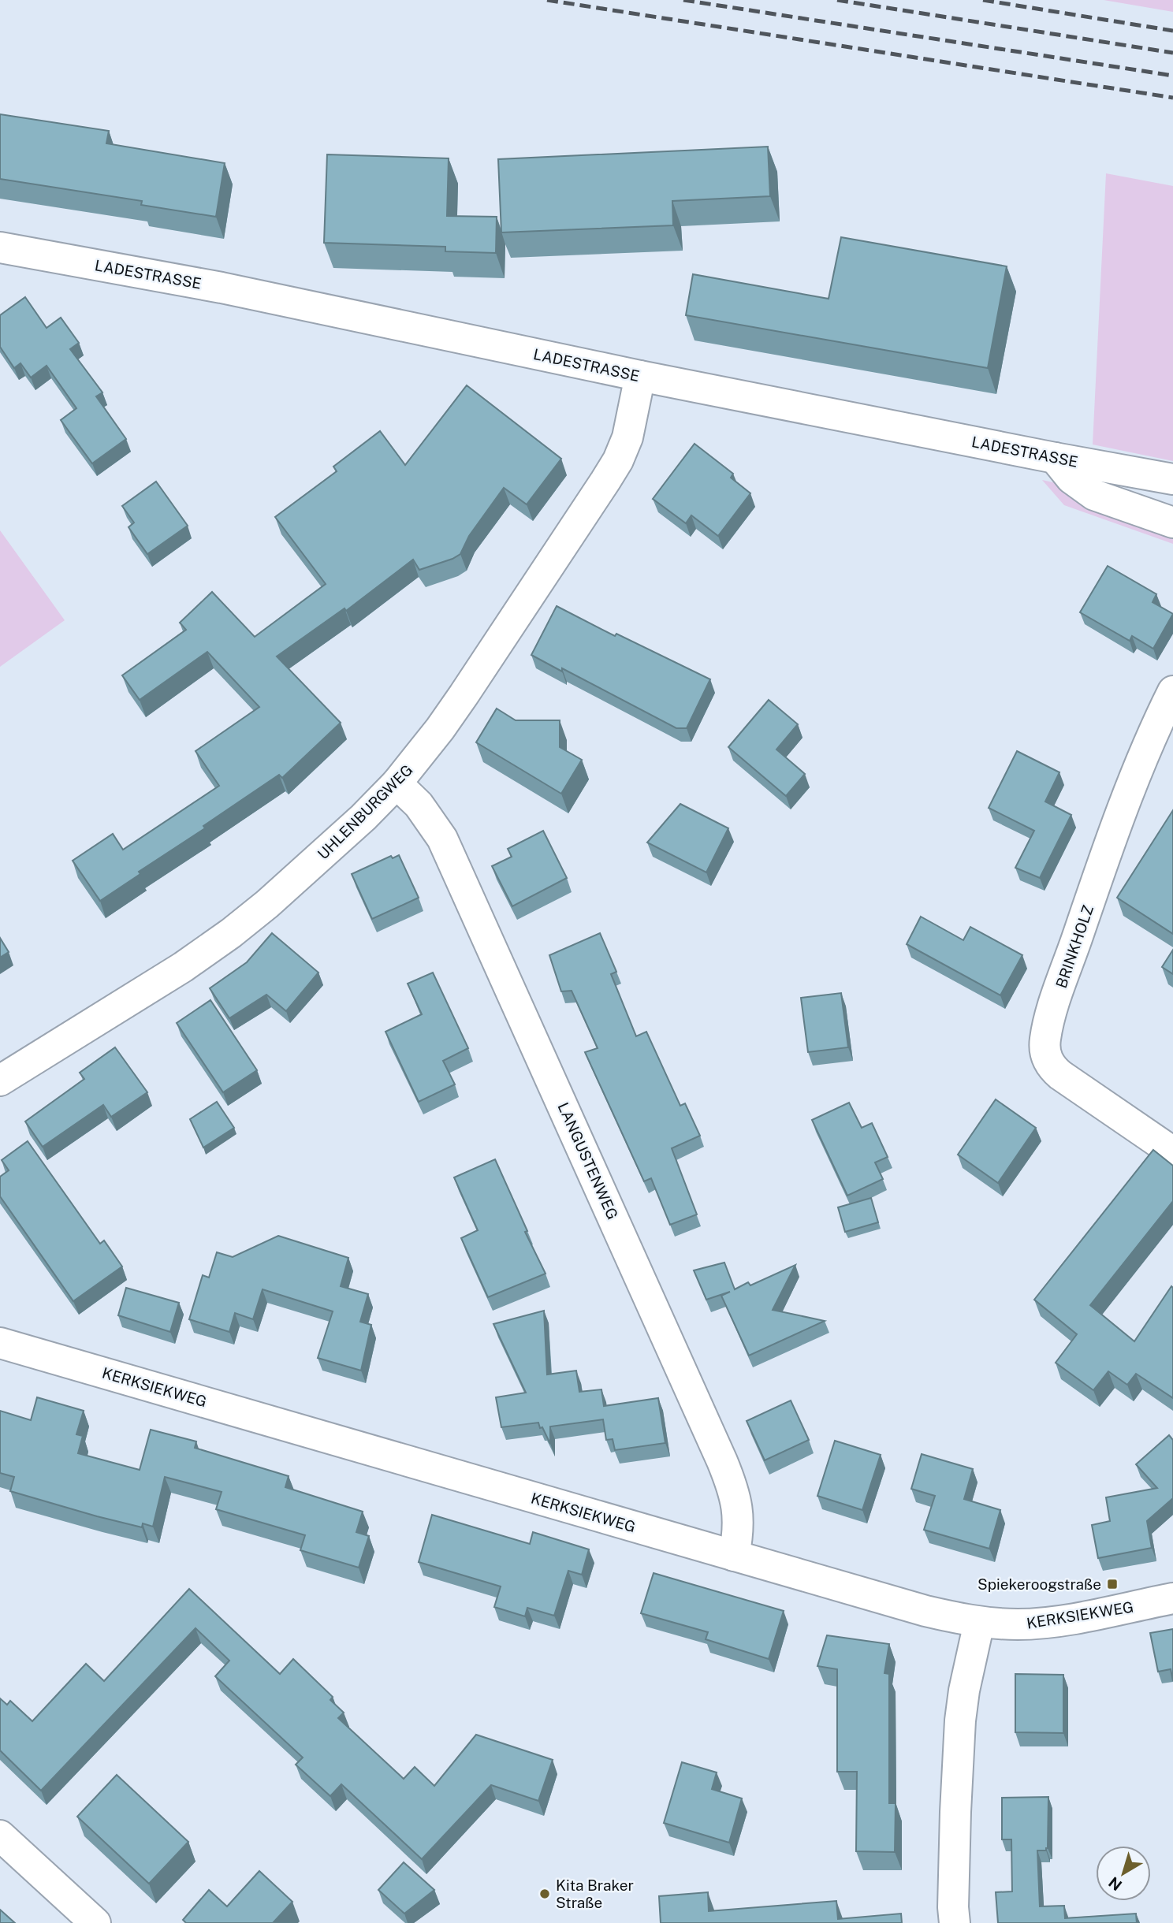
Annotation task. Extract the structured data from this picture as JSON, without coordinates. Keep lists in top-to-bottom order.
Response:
{
  "streets": {
    "street": [
      "LADESTRASSE",
      "UHLENBURGWEG",
      "BRINKHOLZ",
      "LANGUSTENWEG",
      "KERKSIEKWEG"
    ]
  },
  "crossings": [
    ["LADESTRASSE", "UHLENBURGWEG"],
    ["UHLENBURGWEG", "LANGUSTENWEG"],
    ["LANGUSTENWEG", "KERKSIEKWEG"]
  ],
  "places": {
    "transit": ["Spiekeroogstraße"],
    "other": ["Kita Braker Straße"]
  },
  "north": "bottom left"
}
